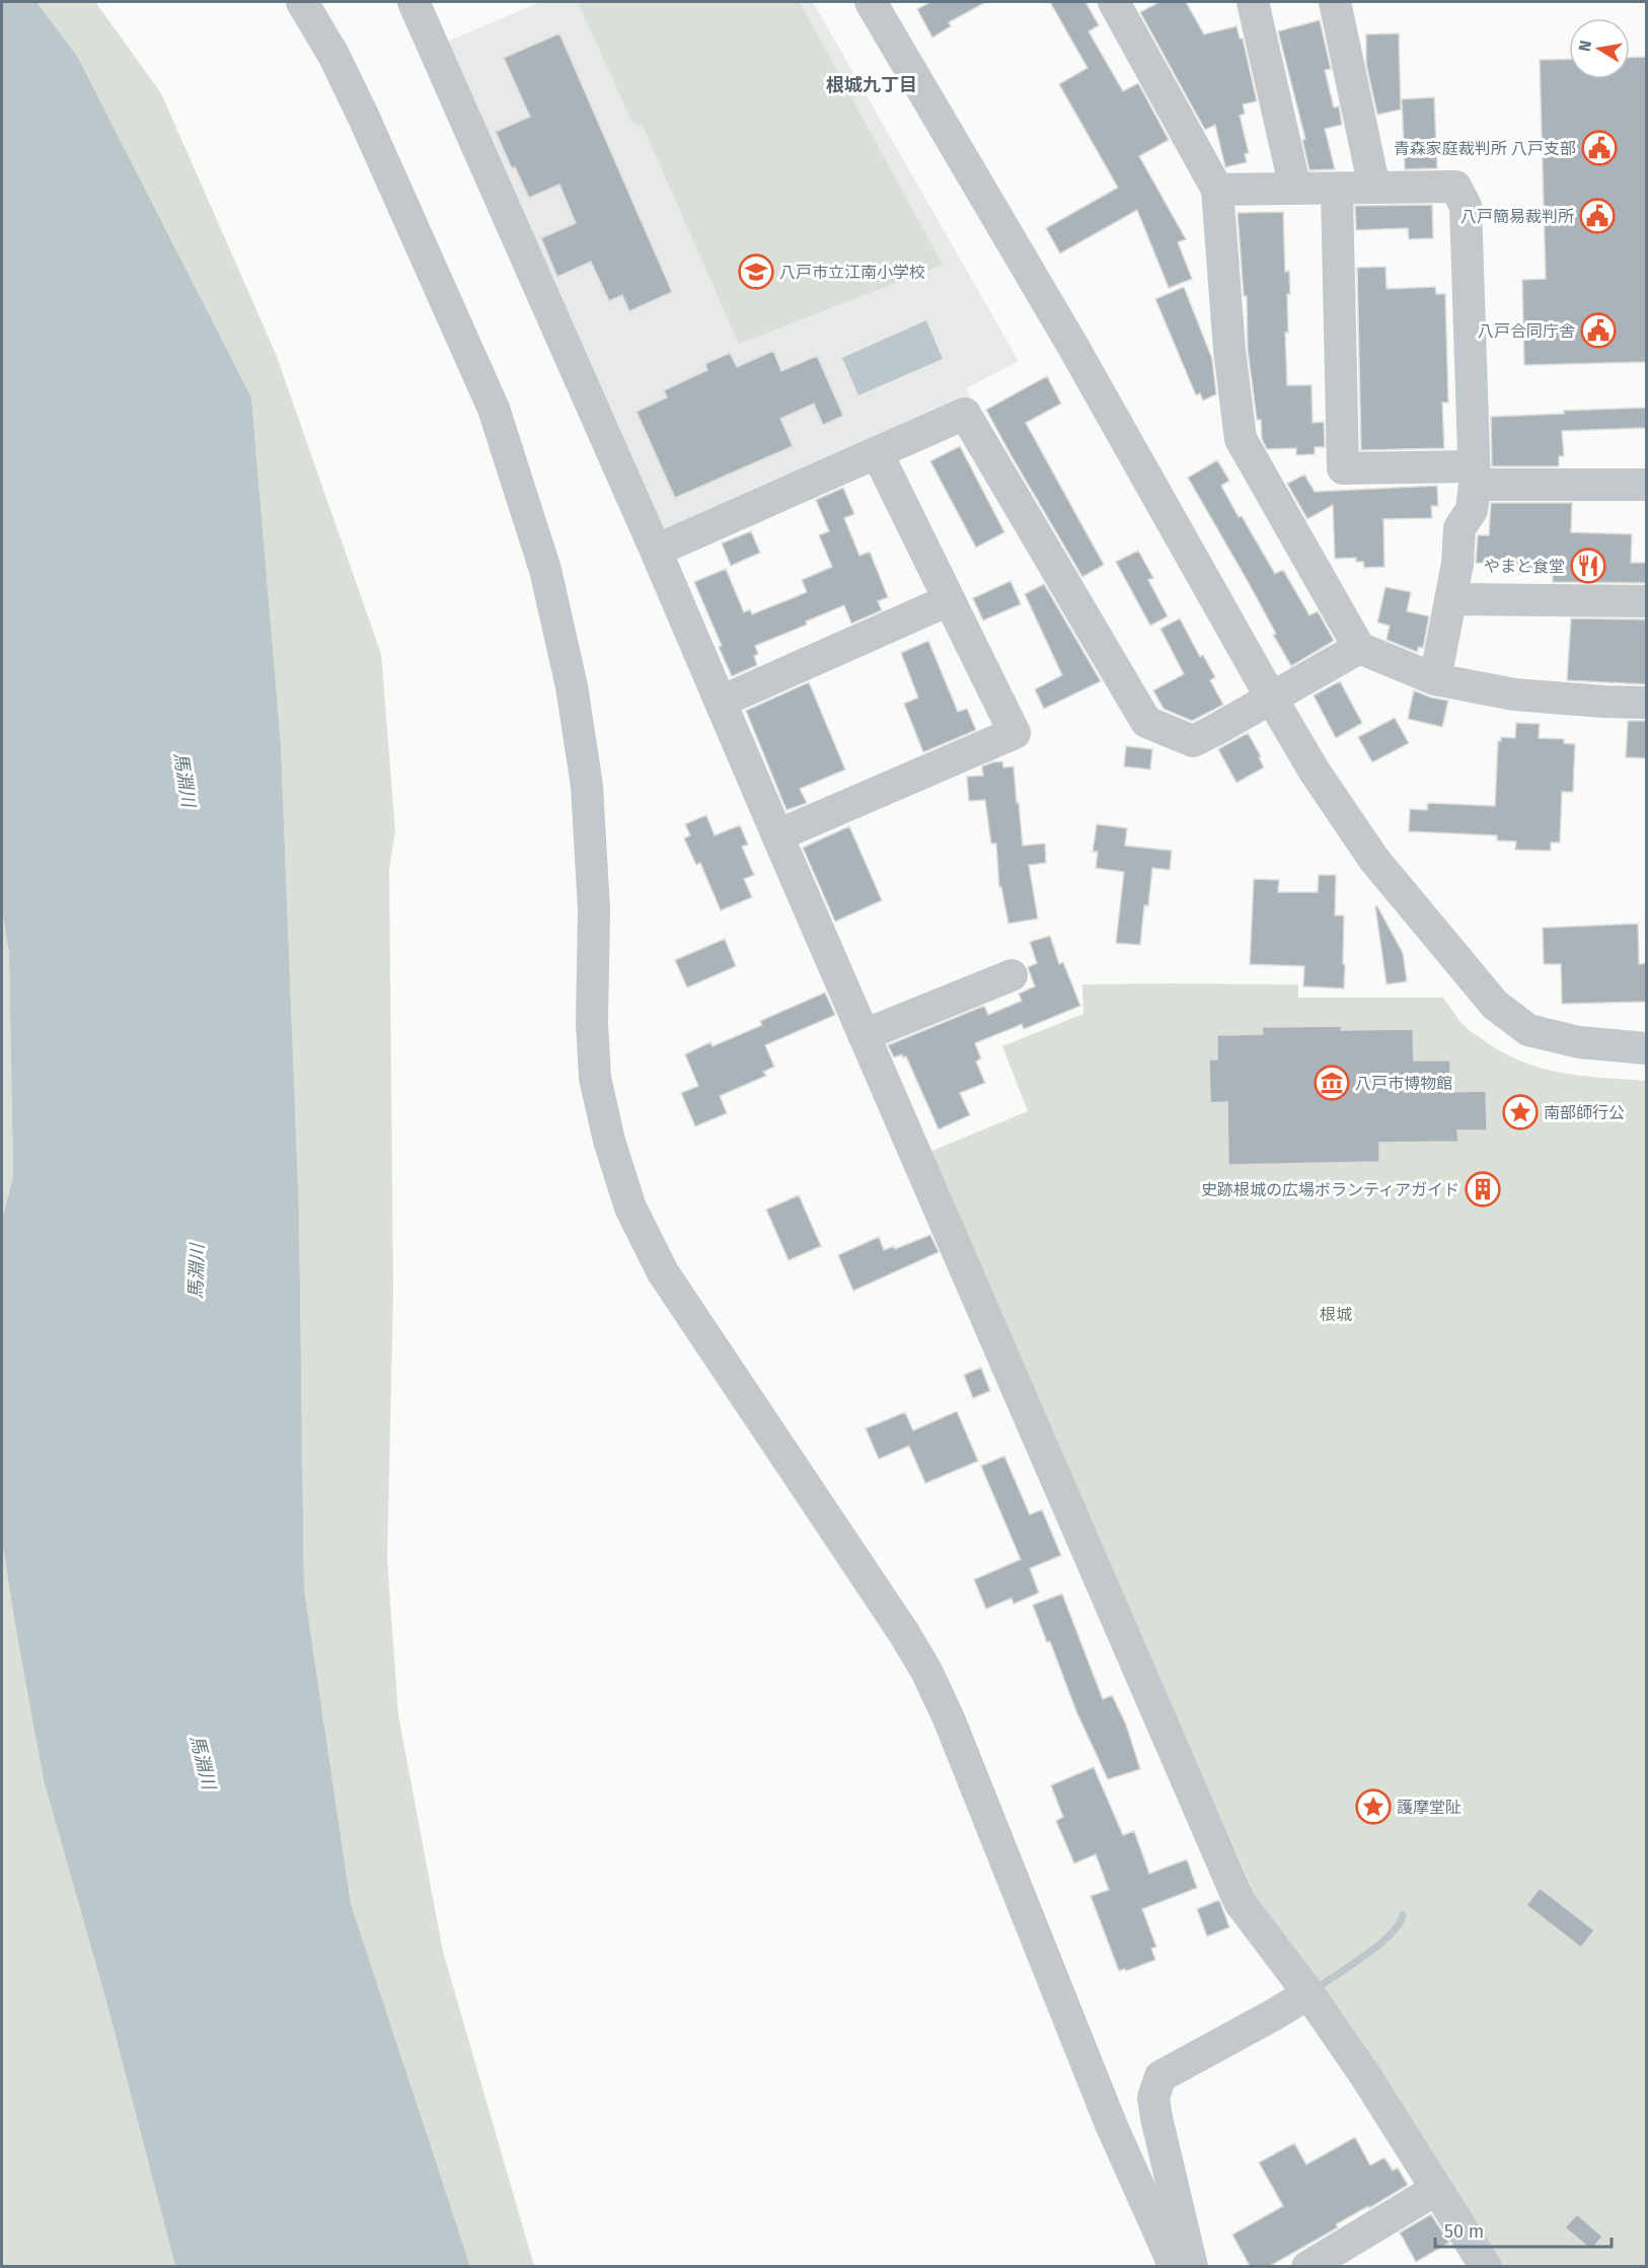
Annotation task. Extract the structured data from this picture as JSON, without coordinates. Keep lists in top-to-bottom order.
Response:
{
  "districts": ["根城九丁目"],
  "water": ["馬淵川"],
  "parks": ["根城"],
  "places": {
    "public building": ["青森家庭裁判所 八戸支部", "八戸簡易裁判所", "八戸合同庁舎"],
    "school or university": ["八戸市立江南小学校"],
    "restaurant": ["やまと食堂"],
    "museum": ["八戸市博物館"],
    "place": ["南部師行公", "護摩堂阯"],
    "building": ["史跡根城の広場ボランティアガイド"]
  },
  "scale_bar": "50 m",
  "north": "left"
}
